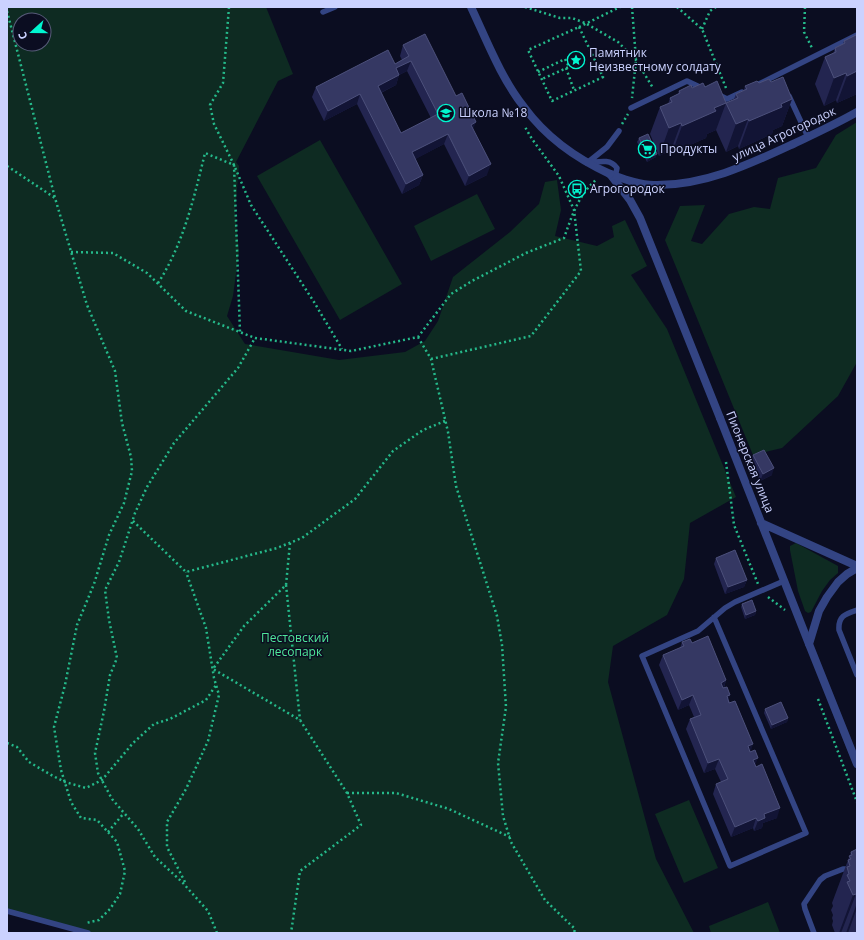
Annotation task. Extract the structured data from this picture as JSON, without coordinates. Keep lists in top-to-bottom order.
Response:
{
  "streets": {
    "street": ["улица Агрогородок", "Пионерская улица"]
  },
  "crossings": [
    ["улица Агрогородок", "Пионерская улица"]
  ],
  "parks": ["Пестовский лесопарк"],
  "places": {
    "place": ["Памятник Неизвестному солдату"],
    "school or university": ["Школа №18"],
    "supermarket": ["Продукты"],
    "bus stop": ["Агрогородок"]
  },
  "north": "left"
}
